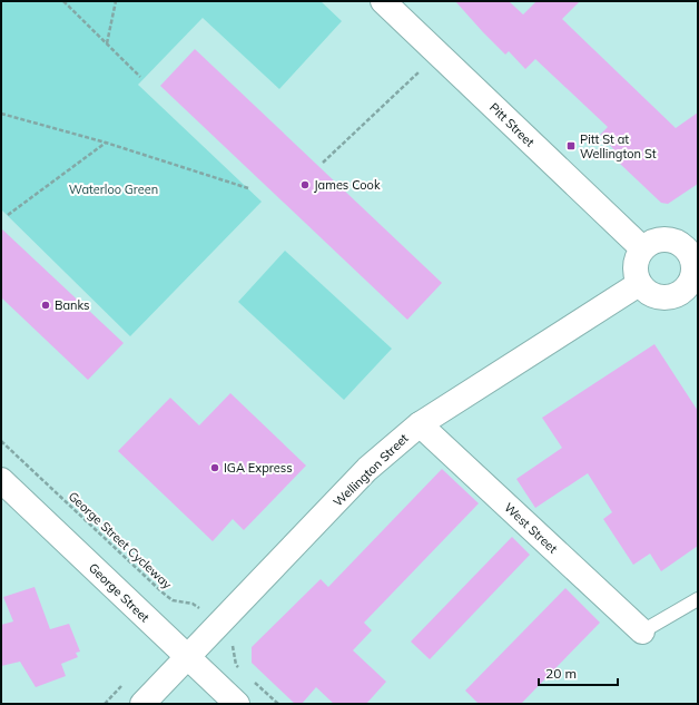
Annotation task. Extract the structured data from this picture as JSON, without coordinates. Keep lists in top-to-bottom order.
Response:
{
  "streets": {
    "street": [
      "Pitt Street",
      "Wellington Street",
      "West Street",
      "George Street"
    ],
    "path": ["George Street Cycleway"]
  },
  "crossings": [
    ["Pitt Street", "Wellington Street"],
    ["Wellington Street", "West Street"],
    ["Wellington Street", "George Street Cycleway"],
    ["Wellington Street", "George Street"]
  ],
  "parks": ["Waterloo Green"],
  "places": {
    "transit": ["Pitt St at Wellington St"],
    "other": ["James Cook", "Banks", "IGA Express"]
  },
  "scale_bar": "20 m"
}
